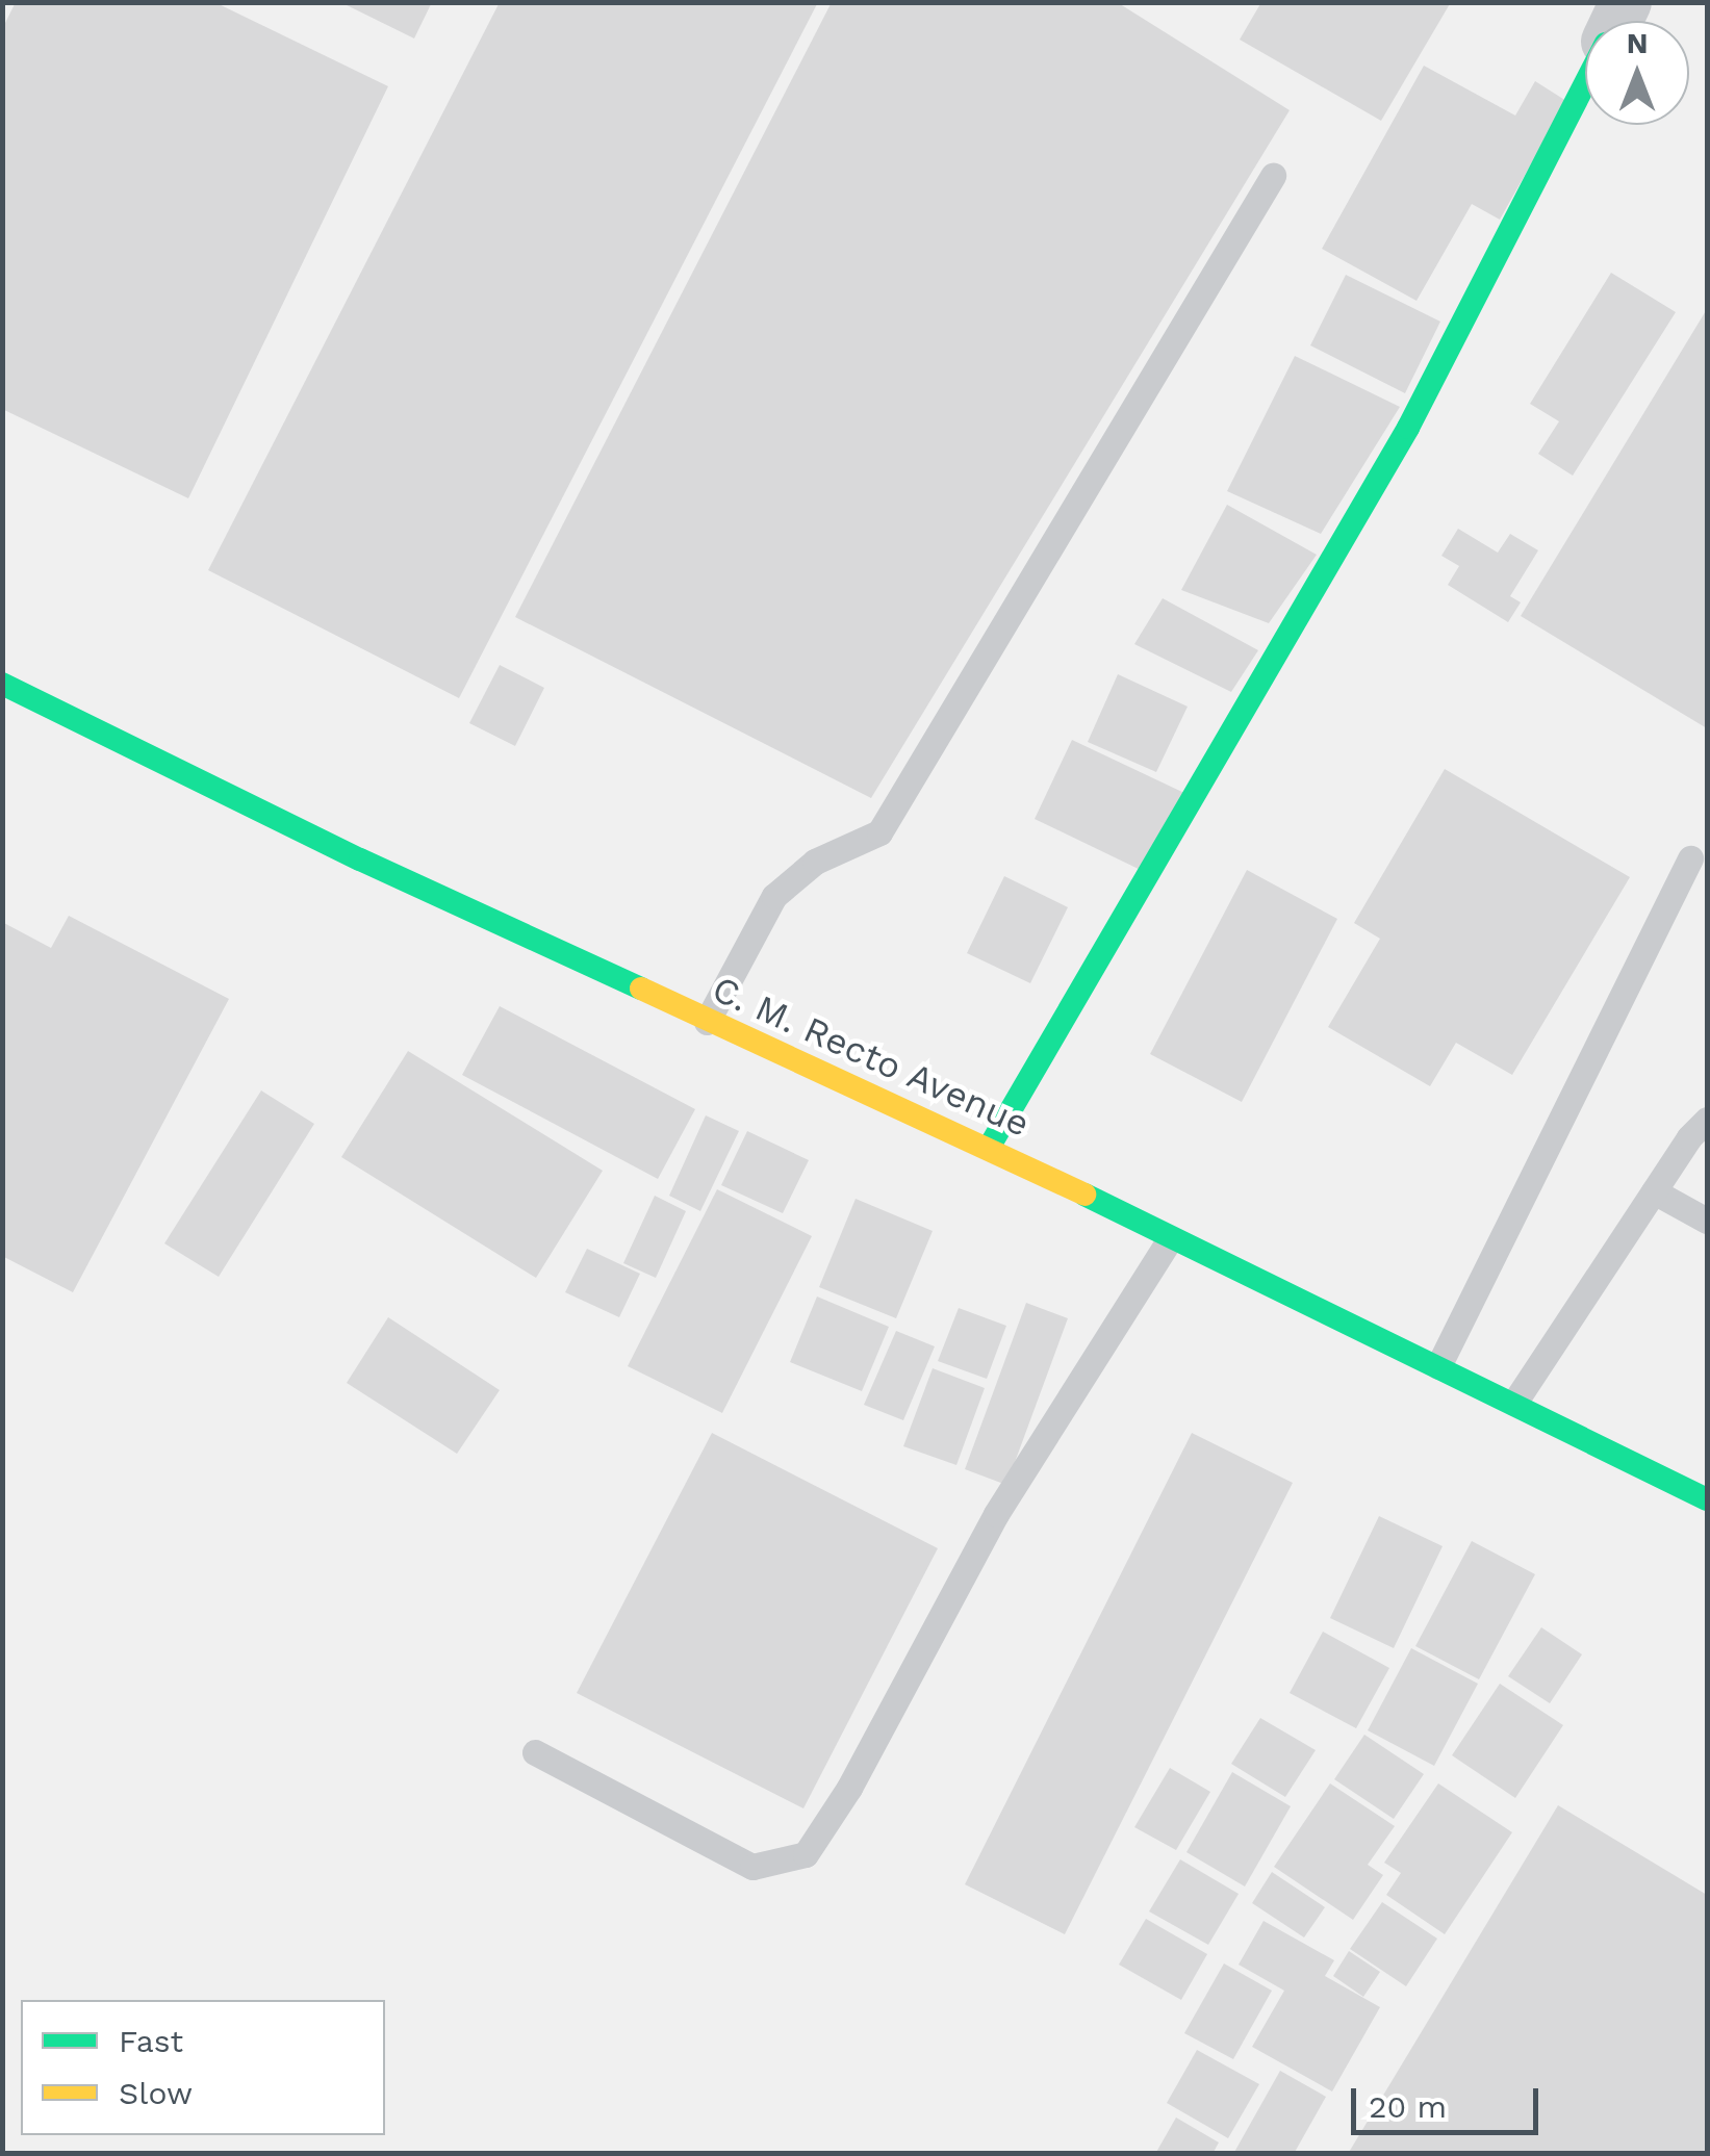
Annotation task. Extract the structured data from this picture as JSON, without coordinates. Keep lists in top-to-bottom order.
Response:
{
  "streets": {
    "main road": ["C. M. Recto Avenue"]
  },
  "legend": ["Fast", "Slow"],
  "scale_bar": "20 m",
  "north": "top"
}
